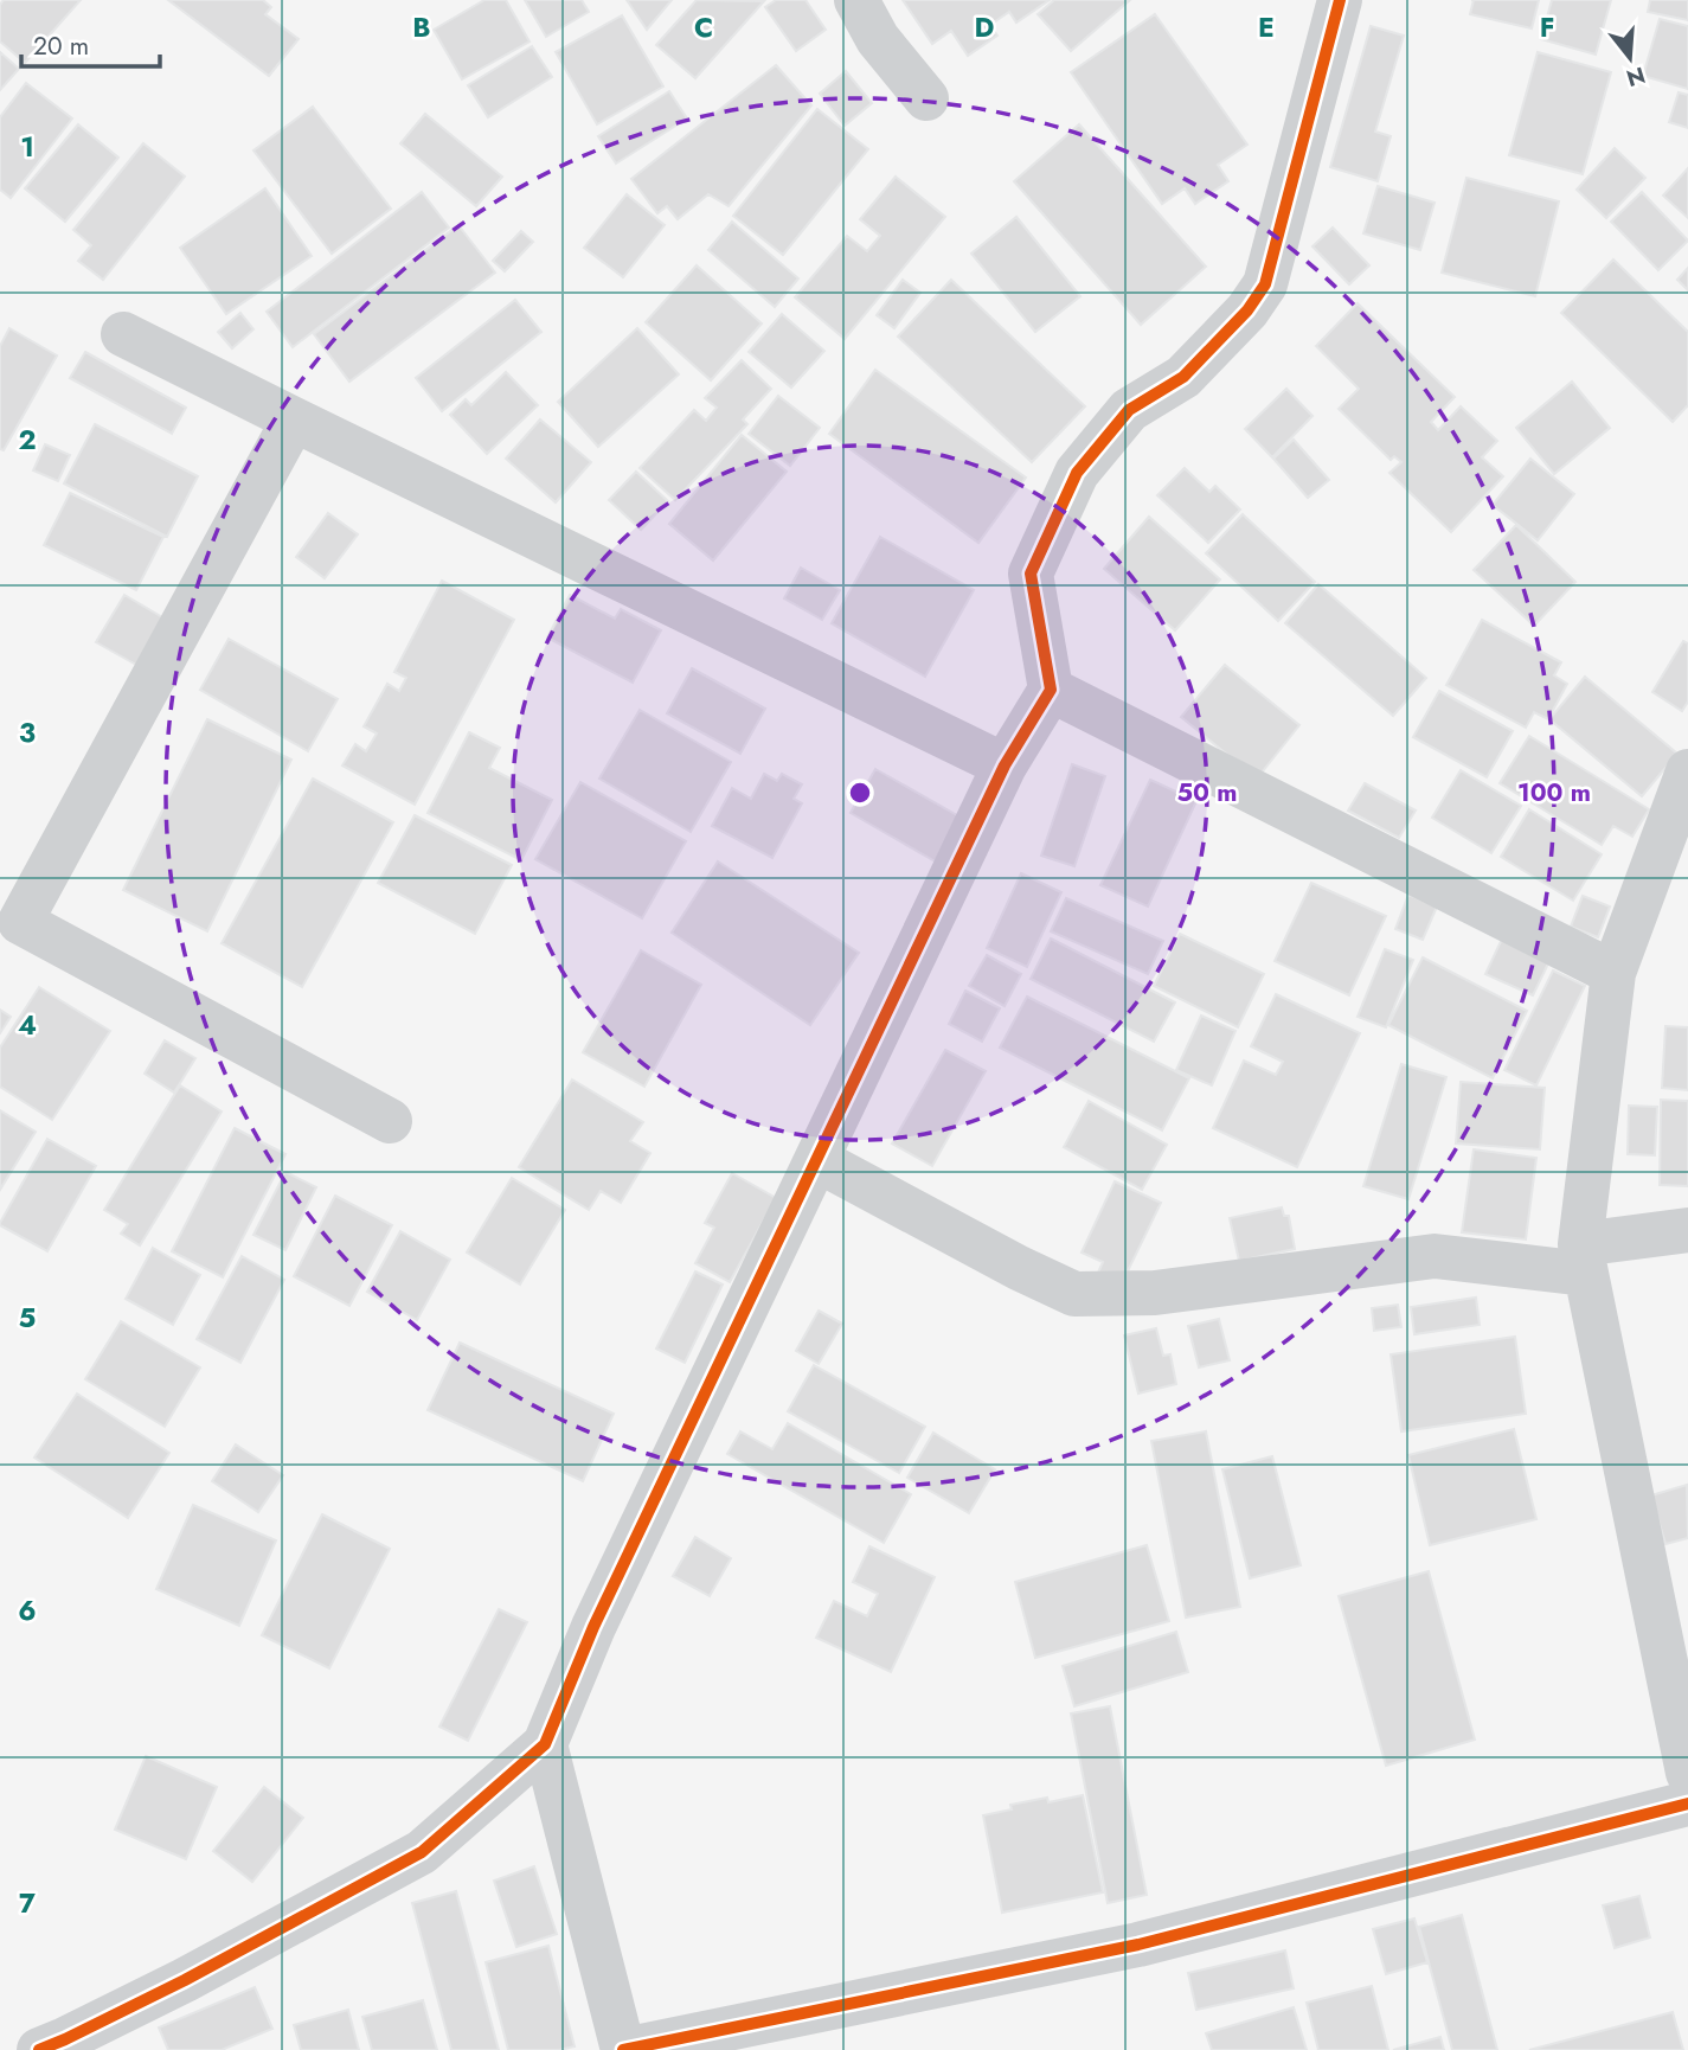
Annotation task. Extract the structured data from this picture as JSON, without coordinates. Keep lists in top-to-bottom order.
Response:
{
  "scale_bar": "20 m",
  "north": "bottom",
  "grid": {
    "columns": [
      "B",
      "C",
      "D",
      "E",
      "F"
    ],
    "rows": [
      "1",
      "2",
      "3",
      "4",
      "5",
      "6",
      "7"
    ]
  },
  "rings": ["50 m", "100 m"]
}
